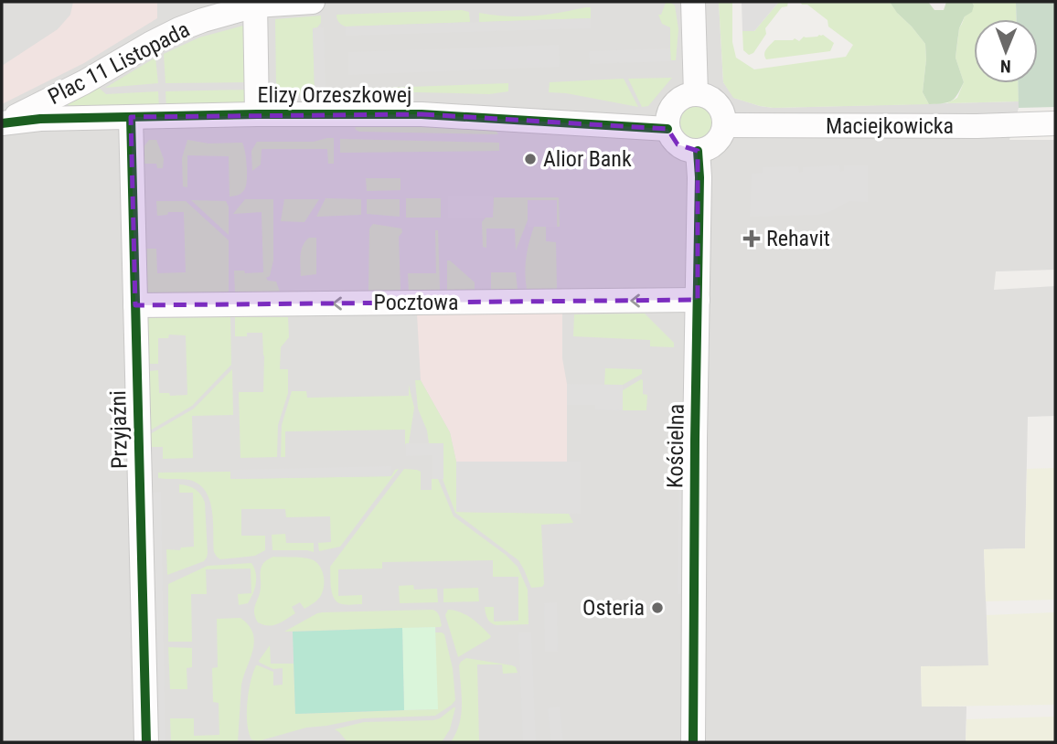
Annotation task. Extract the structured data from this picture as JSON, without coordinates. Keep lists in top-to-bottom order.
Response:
{
  "streets": {
    "street": [
      "Plac 11 Listopada",
      "Elizy Orzeszkowej",
      "Maciejkowicka",
      "Pocztowa",
      "Przyjaźni",
      "Kościelna"
    ]
  },
  "crossings": [
    ["Plac 11 Listopada", "Elizy Orzeszkowej"],
    ["Elizy Orzeszkowej", "Maciejkowicka"],
    ["Elizy Orzeszkowej", "Przyjaźni"],
    ["Elizy Orzeszkowej", "Kościelna"],
    ["Maciejkowicka", "Kościelna"],
    ["Pocztowa", "Przyjaźni"],
    ["Pocztowa", "Kościelna"]
  ],
  "one_way": ["Pocztowa"],
  "places": {
    "other": ["Alior Bank", "Osteria"],
    "health": ["Rehavit"]
  },
  "north": "bottom"
}
